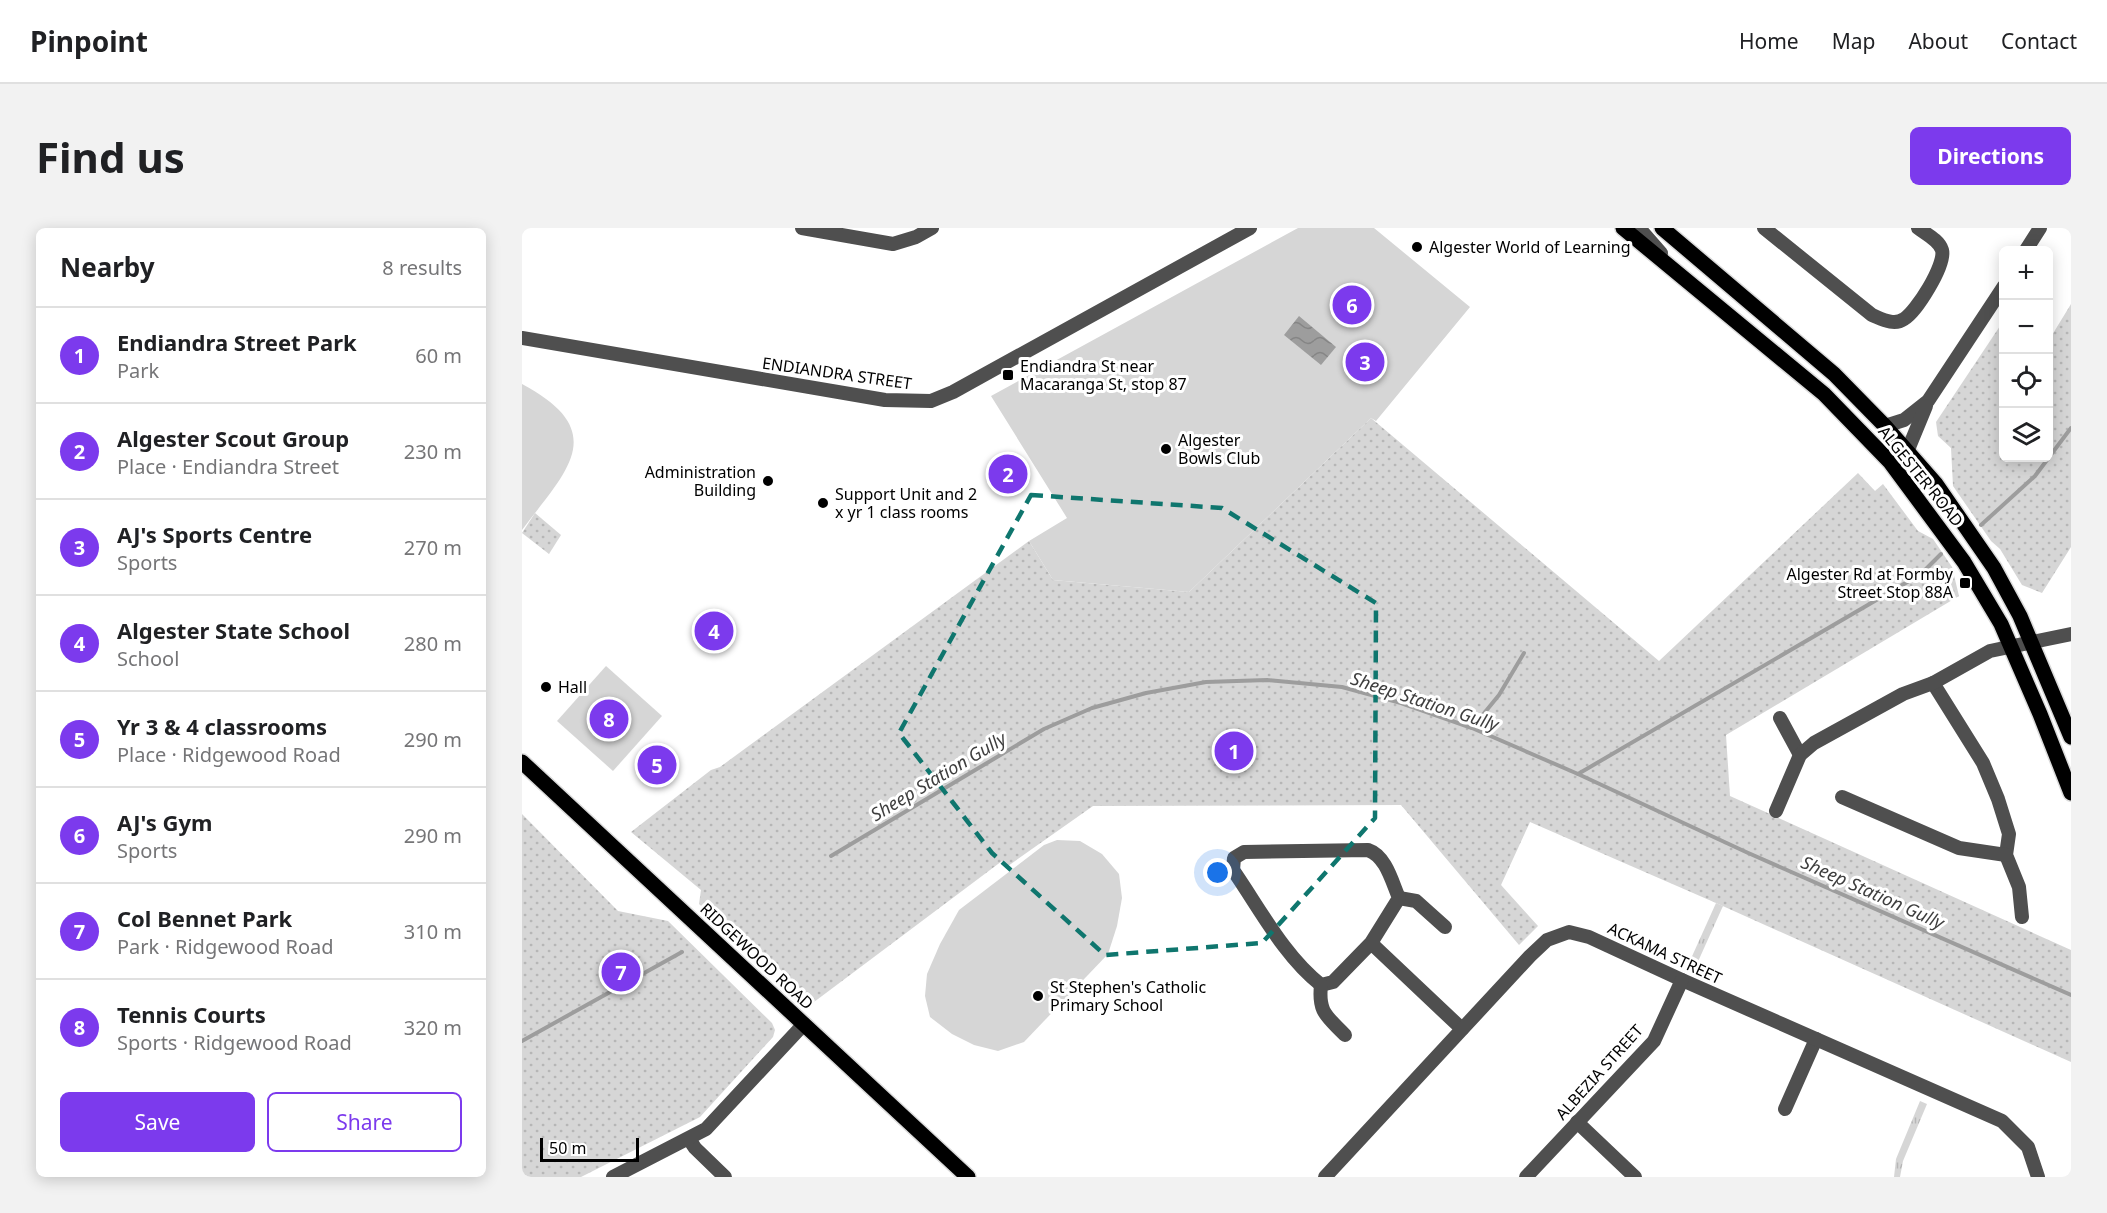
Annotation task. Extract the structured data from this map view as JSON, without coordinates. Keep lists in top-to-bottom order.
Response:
{
  "streets": {
    "main road": ["ALGESTER ROAD", "RIDGEWOOD ROAD"],
    "street": ["ENDIANDRA STREET", "ACKAMA STREET", "ALBEZIA STREET"]
  },
  "crossings": [
    ["ACKAMA STREET", "ALBEZIA STREET"]
  ],
  "water": ["Sheep Station Gully"],
  "places": {
    "other": [
      "Algester World of Learning",
      "Algester Bowls Club",
      "Administration Building",
      "Support Unit and 2 x yr 1 class rooms",
      "Hall",
      "St Stephen's Catholic Primary School"
    ],
    "transit": ["Endiandra St near Macaranga St, stop 87", "Algester Rd at Formby Street Stop 88A"]
  },
  "scale_bar": "50 m",
  "page": {
    "header": "Pinpoint",
    "nav": [
      "Home",
      "Map",
      "About",
      "Contact"
    ],
    "buttons": [
      "Directions",
      ["Save", "Share"]
    ],
    "title": "Find us",
    "heading": ["Nearby", "8 results"],
    "map_buttons": ["+", "−"],
    "pins": [
      "6",
      "3",
      "2",
      "4",
      "8",
      "1",
      "5",
      "7"
    ],
    "list": [
      {
        "mark": "1",
        "name": "Endiandra Street Park",
        "note": "Park",
        "value": "60 m"
      },
      {
        "mark": "2",
        "name": "Algester Scout Group",
        "note": "Place · Endiandra Street",
        "value": "230 m"
      },
      {
        "mark": "3",
        "name": "AJ's Sports Centre",
        "note": "Sports",
        "value": "270 m"
      },
      {
        "mark": "4",
        "name": "Algester State School",
        "note": "School",
        "value": "280 m"
      },
      {
        "mark": "5",
        "name": "Yr 3 & 4 classrooms",
        "note": "Place · Ridgewood Road",
        "value": "290 m"
      },
      {
        "mark": "6",
        "name": "AJ's Gym",
        "note": "Sports",
        "value": "290 m"
      },
      {
        "mark": "7",
        "name": "Col Bennet Park",
        "note": "Park · Ridgewood Road",
        "value": "310 m"
      },
      {
        "mark": "8",
        "name": "Tennis Courts",
        "note": "Sports · Ridgewood Road",
        "value": "320 m"
      }
    ],
    "scale": "50 m"
  }
}
